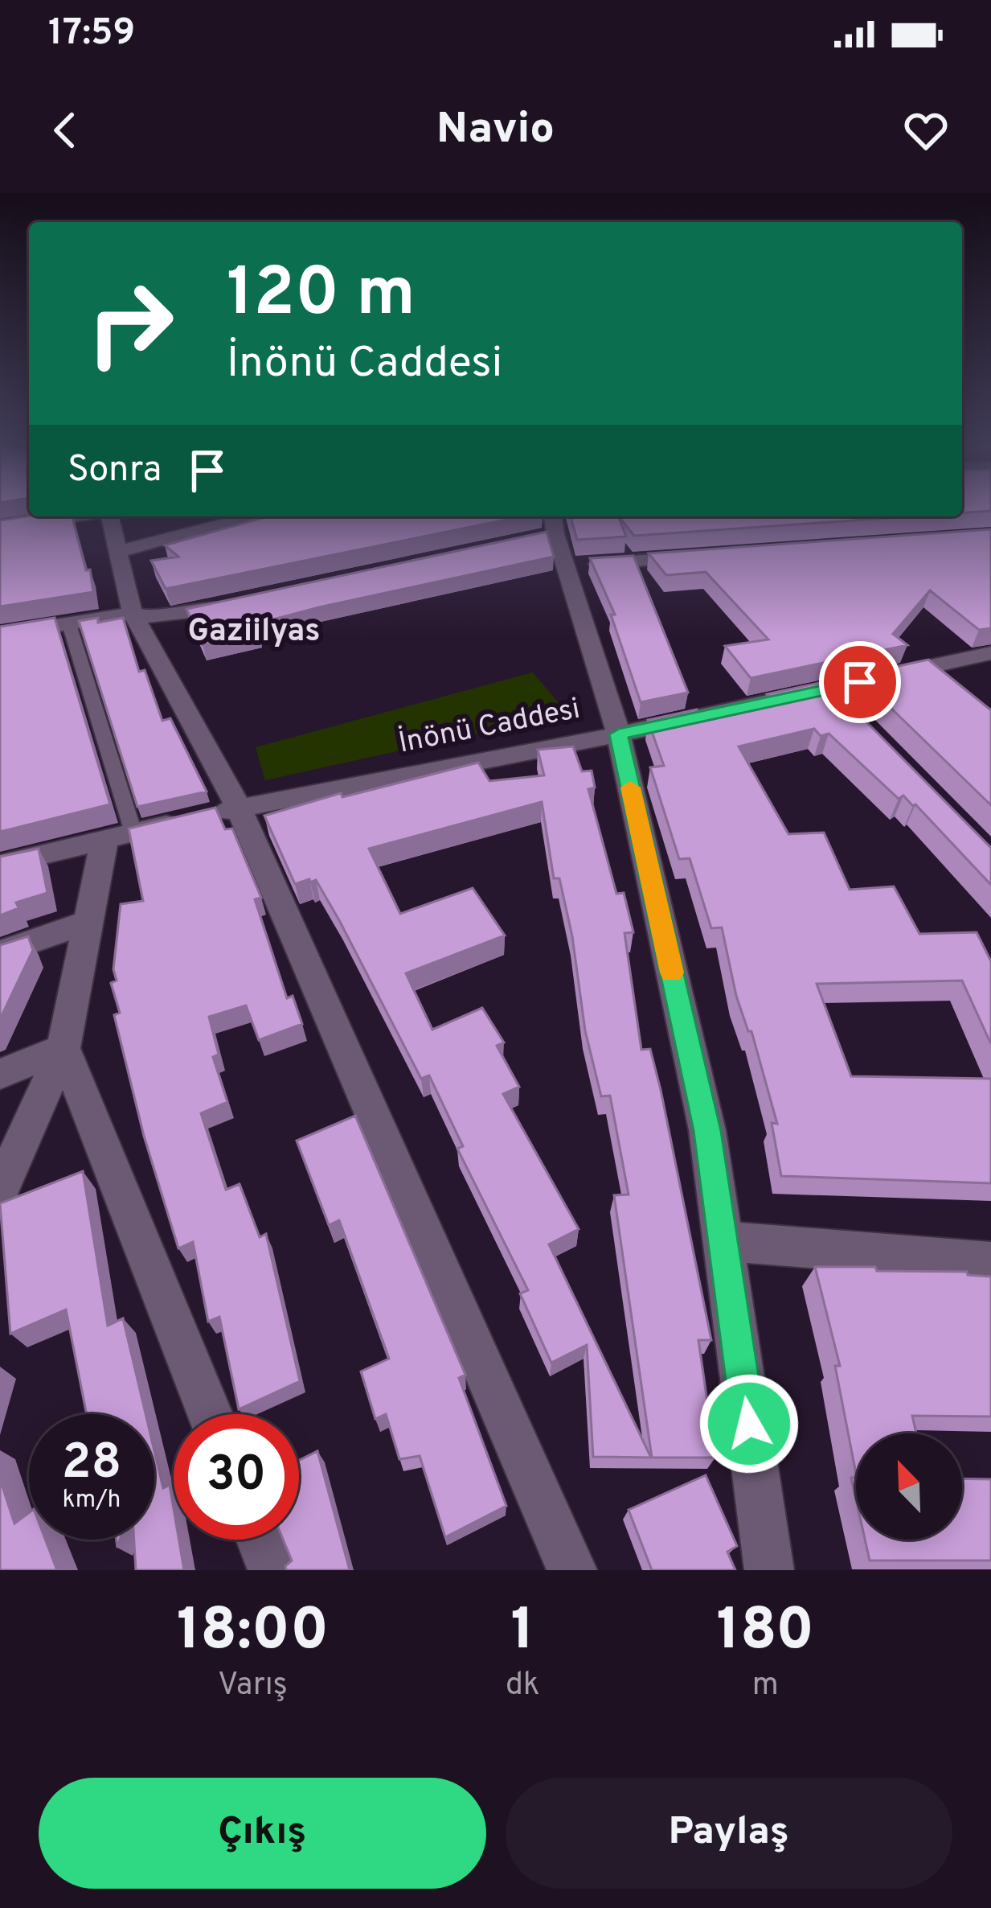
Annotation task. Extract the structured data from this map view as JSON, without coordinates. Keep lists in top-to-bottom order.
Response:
{
  "streets": {
    "street": ["İnönü Caddesi"]
  },
  "districts": ["Gaziilyas"],
  "north": "top left",
  "page": {
    "status": "17:59",
    "header": "Navio",
    "turn": ["120 m", "İnönü Caddesi"],
    "then": "Sonra",
    "speed": "28 km/h",
    "limit": "30",
    "eta": [
      "18:00",
      "Varış",
      "1",
      "dk",
      "180",
      "m"
    ],
    "buttons": ["Çıkış", "Paylaş"]
  }
}
